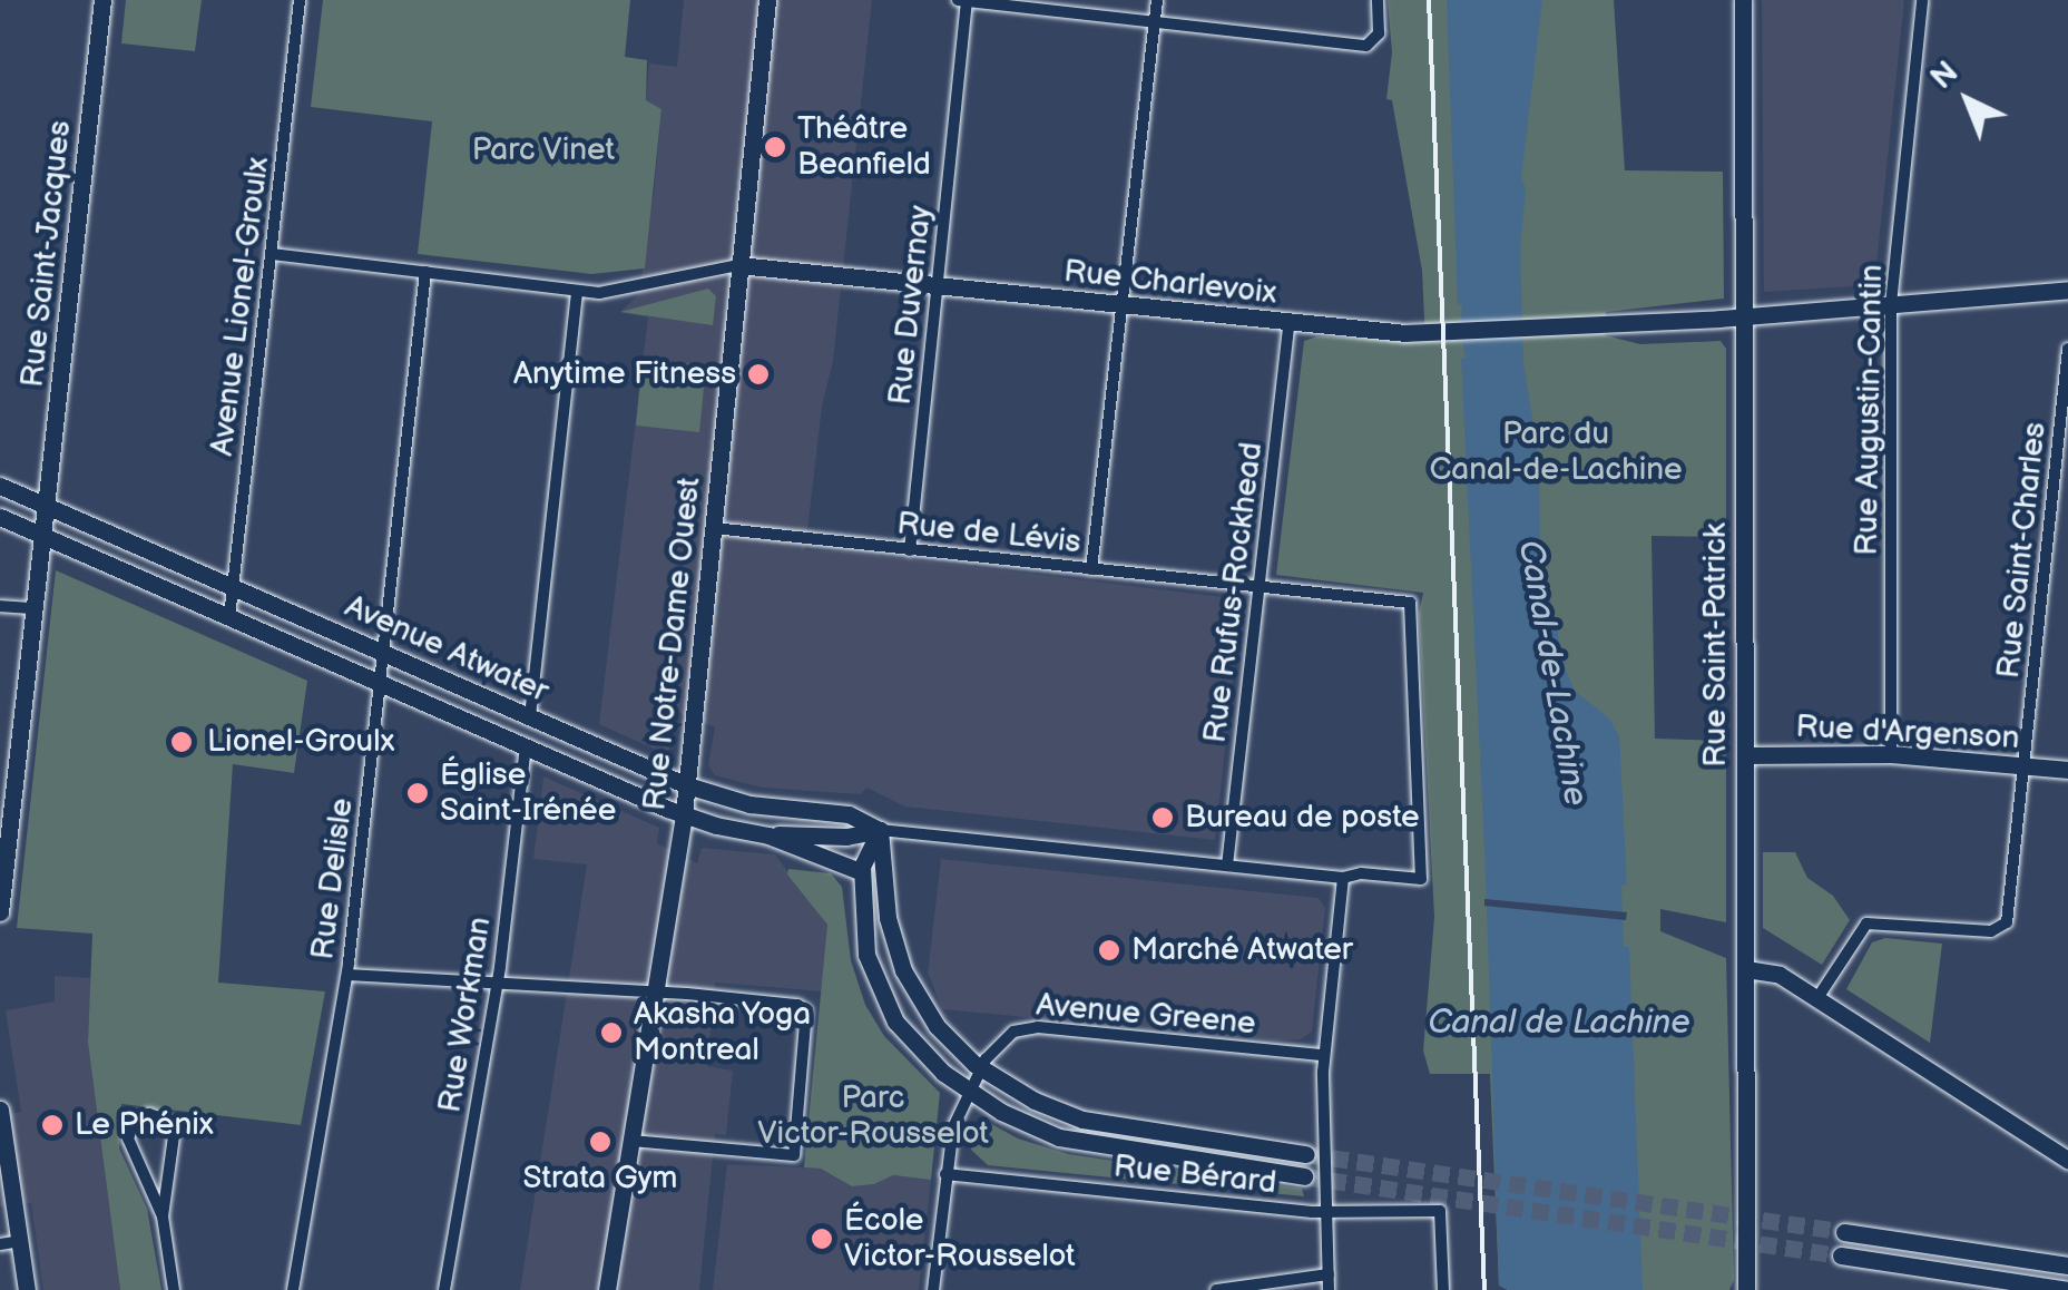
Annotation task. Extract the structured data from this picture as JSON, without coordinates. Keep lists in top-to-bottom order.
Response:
{
  "streets": {
    "main road": [
      "Rue Saint-Jacques",
      "Rue Charlevoix",
      "Rue Notre-Dame Ouest",
      "Rue Saint-Patrick",
      "Avenue Atwater",
      "Rue d'Argenson"
    ],
    "street": [
      "Rue Duvernay",
      "Avenue Lionel-Groulx",
      "Rue Augustin-Cantin",
      "Rue de Lévis",
      "Rue Saint-Charles",
      "Rue Rufus-Rockhead",
      "Rue Delisle",
      "Rue Workman",
      "Avenue Greene",
      "Rue Bérard"
    ]
  },
  "crossings": [
    ["Rue Saint-Jacques", "Avenue Atwater"],
    ["Rue Charlevoix", "Rue Duvernay"],
    ["Rue Charlevoix", "Avenue Lionel-Groulx"],
    ["Rue Charlevoix", "Rue Augustin-Cantin"],
    ["Rue Charlevoix", "Rue Rufus-Rockhead"],
    ["Rue Charlevoix", "Rue Notre-Dame Ouest"],
    ["Rue Charlevoix", "Rue Saint-Patrick"],
    ["Rue Charlevoix", "Rue Delisle"],
    ["Rue Duvernay", "Rue de Lévis"],
    ["Avenue Lionel-Groulx", "Avenue Atwater"],
    ["Rue Augustin-Cantin", "Rue d'Argenson"],
    ["Rue de Lévis", "Rue Rufus-Rockhead"],
    ["Rue de Lévis", "Rue Notre-Dame Ouest"],
    ["Rue de Lévis", "Avenue Atwater"],
    ["Rue Saint-Charles", "Rue d'Argenson"],
    ["Rue Rufus-Rockhead", "Avenue Atwater"],
    ["Rue Notre-Dame Ouest", "Avenue Atwater"],
    ["Rue Saint-Patrick", "Rue d'Argenson"],
    ["Avenue Atwater", "Rue Delisle"],
    ["Avenue Atwater", "Rue Workman"],
    ["Avenue Greene", "Rue Bérard"]
  ],
  "water": ["Canal-de-Lachine", "Canal de Lachine"],
  "parks": ["Parc Vinet", "Parc du Canal-de-Lachine", "Parc Victor-Rousselot"],
  "places": [
    "Théâtre Beanfield",
    "Anytime Fitness",
    "Lionel-Groulx",
    "Église Saint-Irénée",
    "Bureau de poste",
    "Marché Atwater",
    "Akasha Yoga Montreal",
    "Le Phénix",
    "Strata Gym",
    "École Victor-Rousselot"
  ],
  "north": "top left"
}
